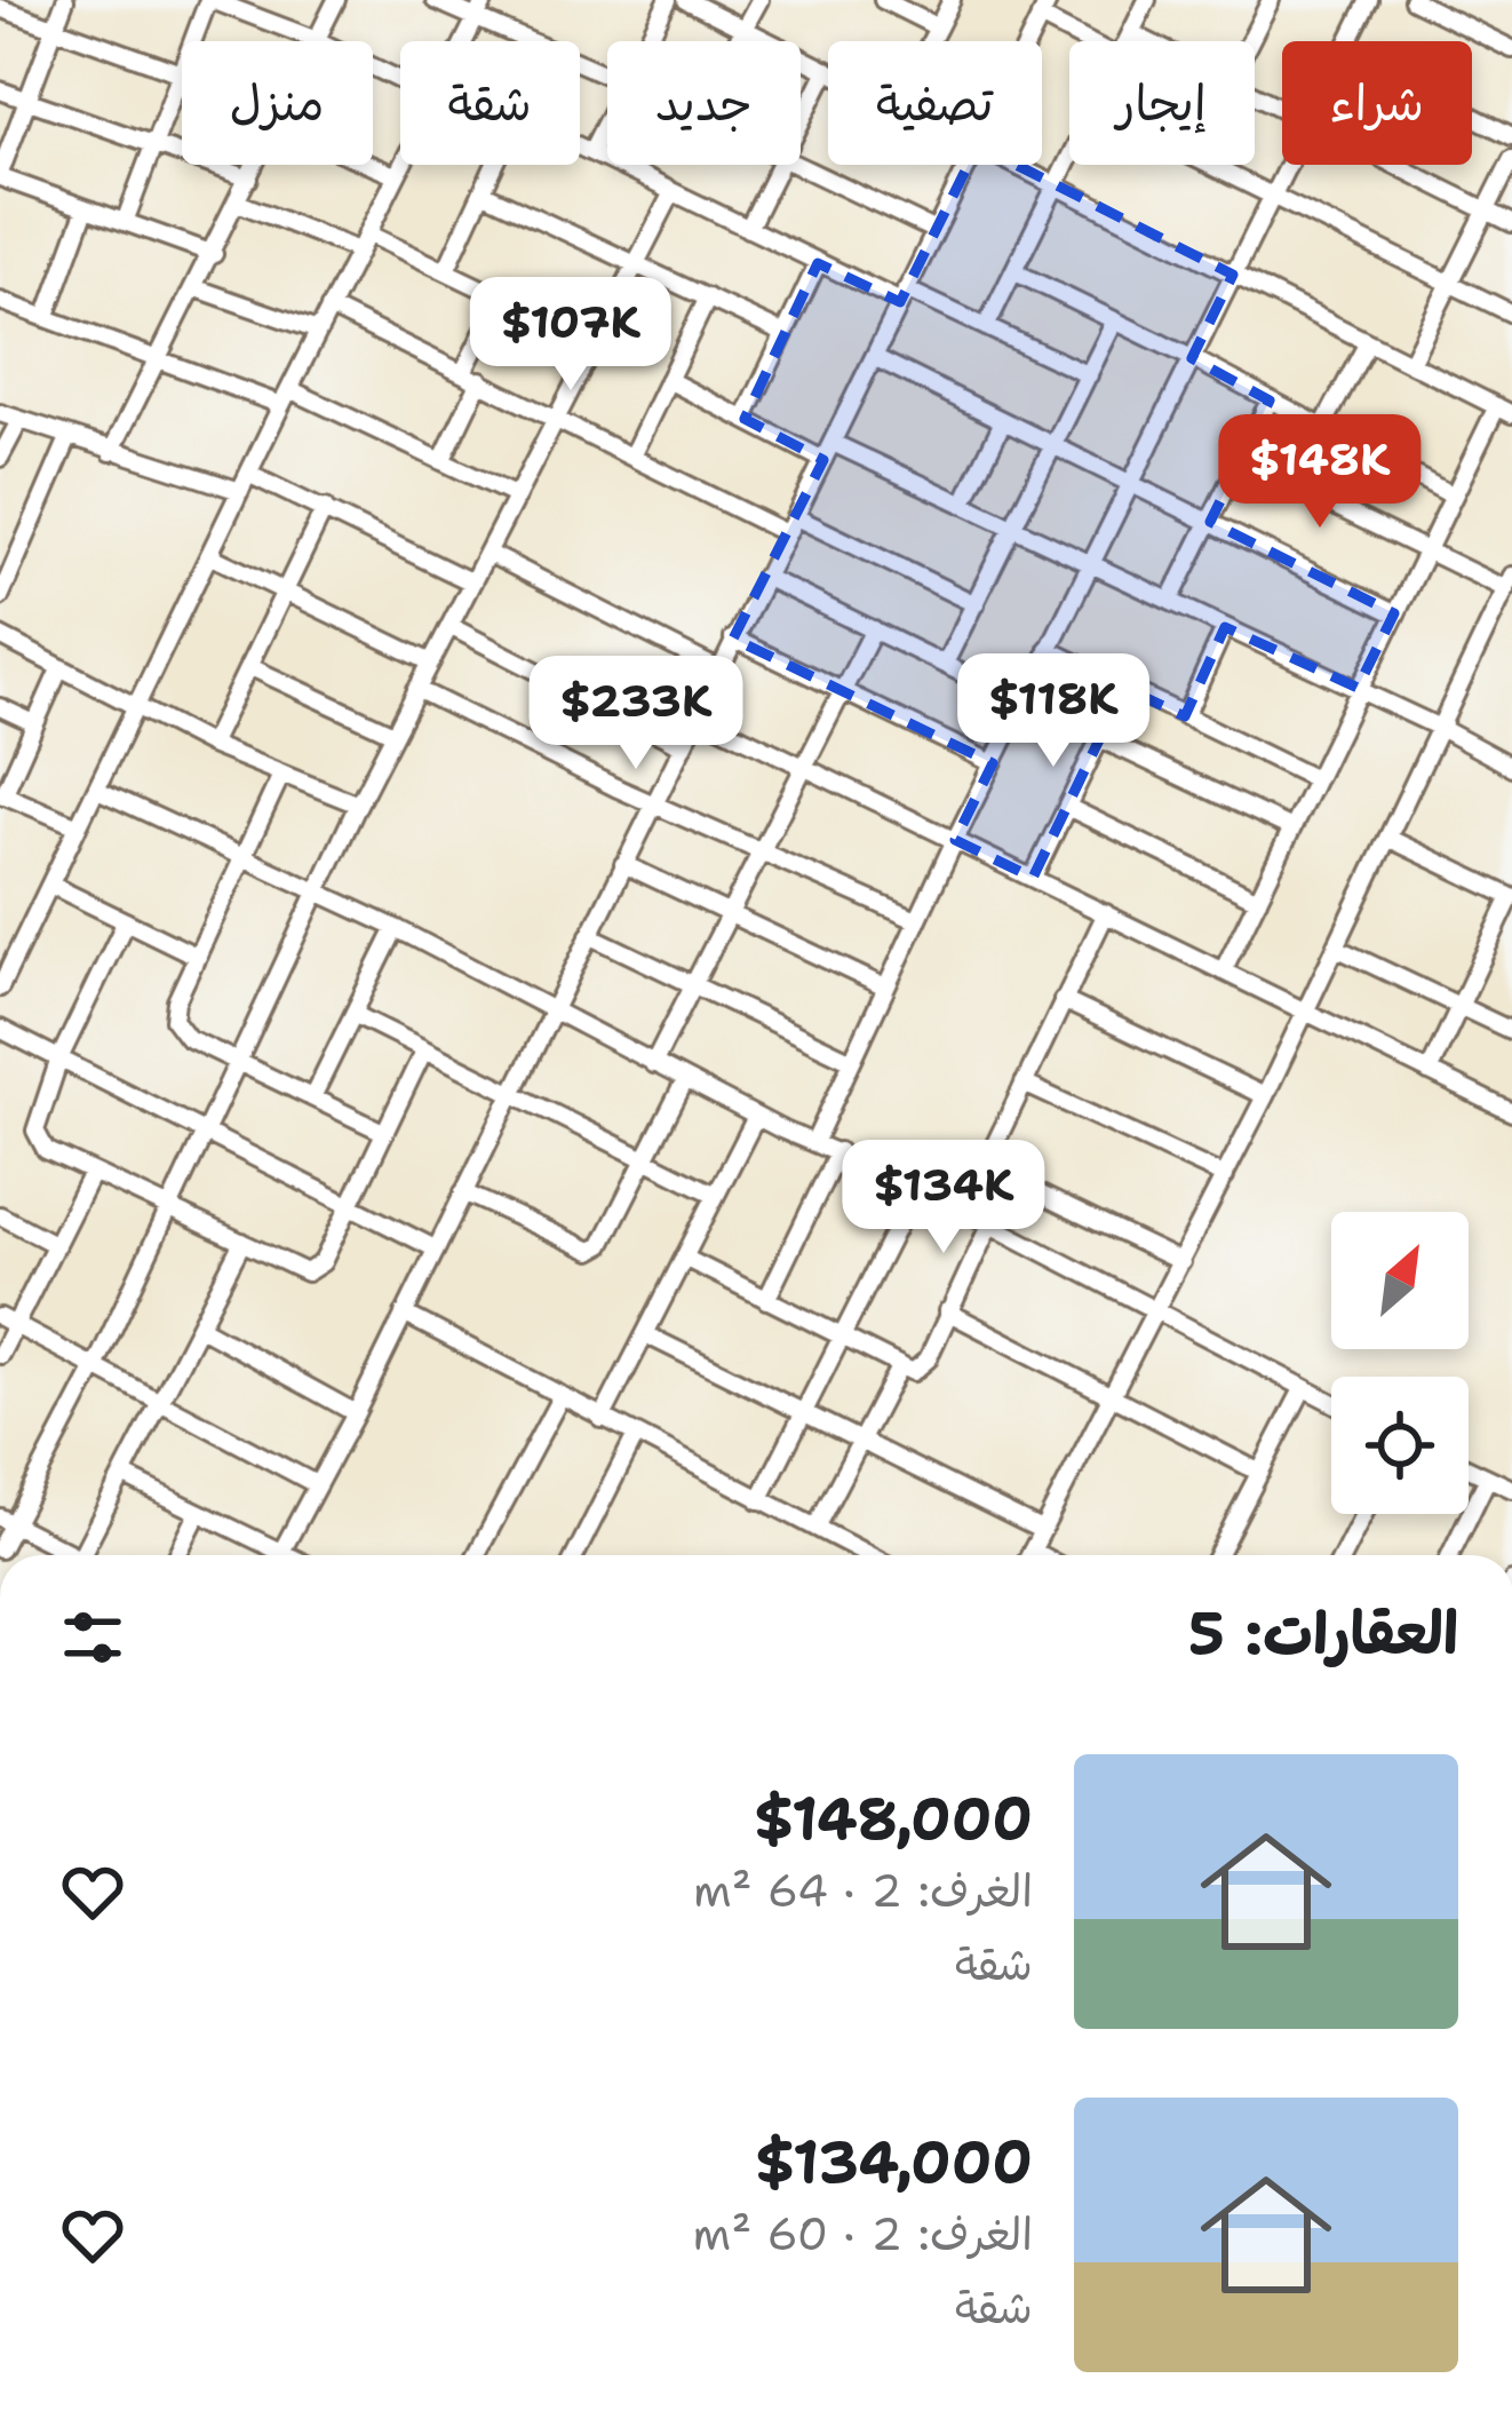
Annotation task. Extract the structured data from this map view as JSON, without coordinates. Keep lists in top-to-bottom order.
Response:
{
  "north": "top right",
  "page": {
    "chip": [
      "شراء",
      "إيجار",
      "تصفية",
      "جديد",
      "شقة",
      "منزل"
    ],
    "price": [
      "$107K",
      "$148K",
      "$118K",
      "$233K",
      "$134K"
    ],
    "heading": "العقارات: 5",
    "list": [
      {
        "name": "$148,000",
        "note": "الغرف: 2 · 64 m² · شقة"
      },
      {
        "name": "$134,000",
        "note": "الغرف: 2 · 60 m² · شقة"
      }
    ]
  }
}
